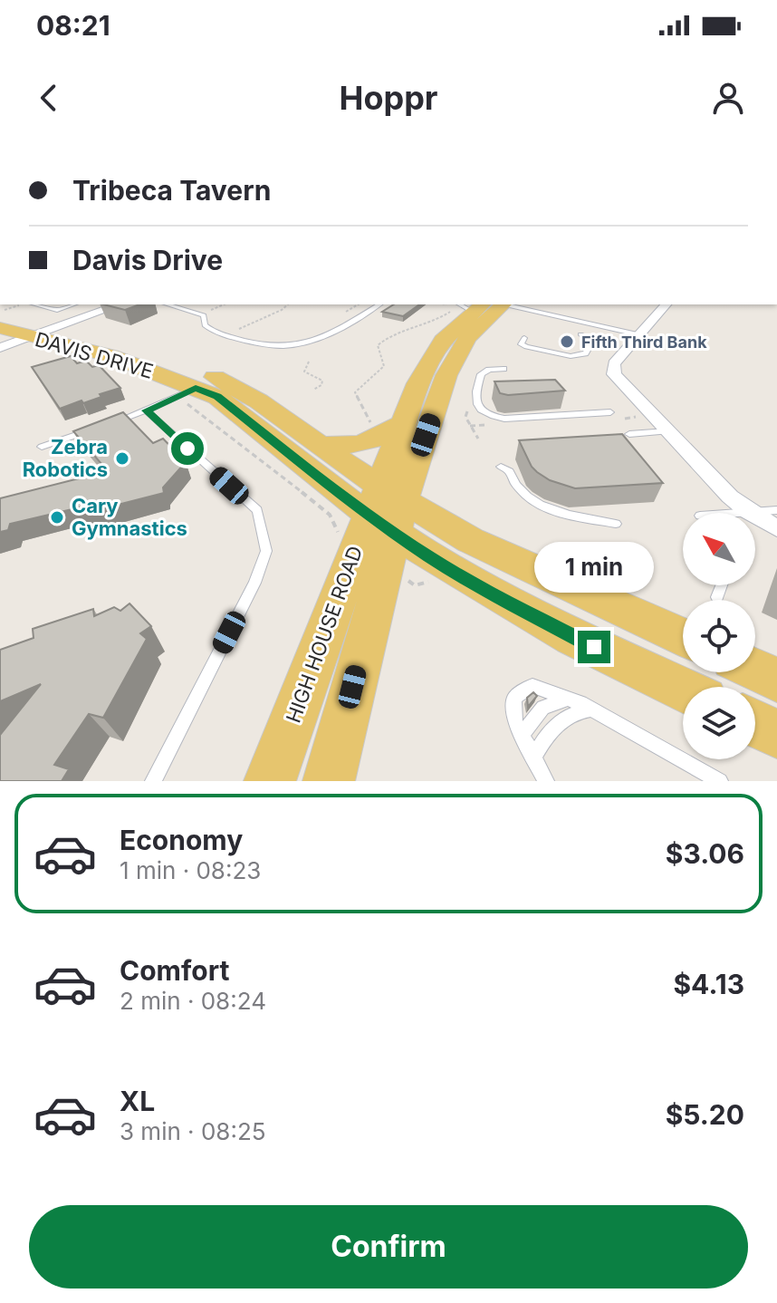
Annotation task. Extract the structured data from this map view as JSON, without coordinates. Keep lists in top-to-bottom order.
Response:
{
  "streets": {
    "main road": ["DAVIS DRIVE", "HIGH HOUSE ROAD"]
  },
  "crossings": [
    ["DAVIS DRIVE", "HIGH HOUSE ROAD"]
  ],
  "places": ["Fifth Third Bank", "Zebra Robotics", "Cary Gymnastics"],
  "north": "top left",
  "page": {
    "status": "08:21",
    "header": "Hoppr",
    "banner": ["Tribeca Tavern", "Davis Drive"],
    "bubble": "1 min",
    "list": [
      {
        "name": "Economy",
        "note": "1 min · 08:23",
        "value": "$3.06"
      },
      {
        "name": "Comfort",
        "note": "2 min · 08:24",
        "value": "$4.13"
      },
      {
        "name": "XL",
        "note": "3 min · 08:25",
        "value": "$5.20"
      }
    ],
    "buttons": "Confirm"
  }
}
